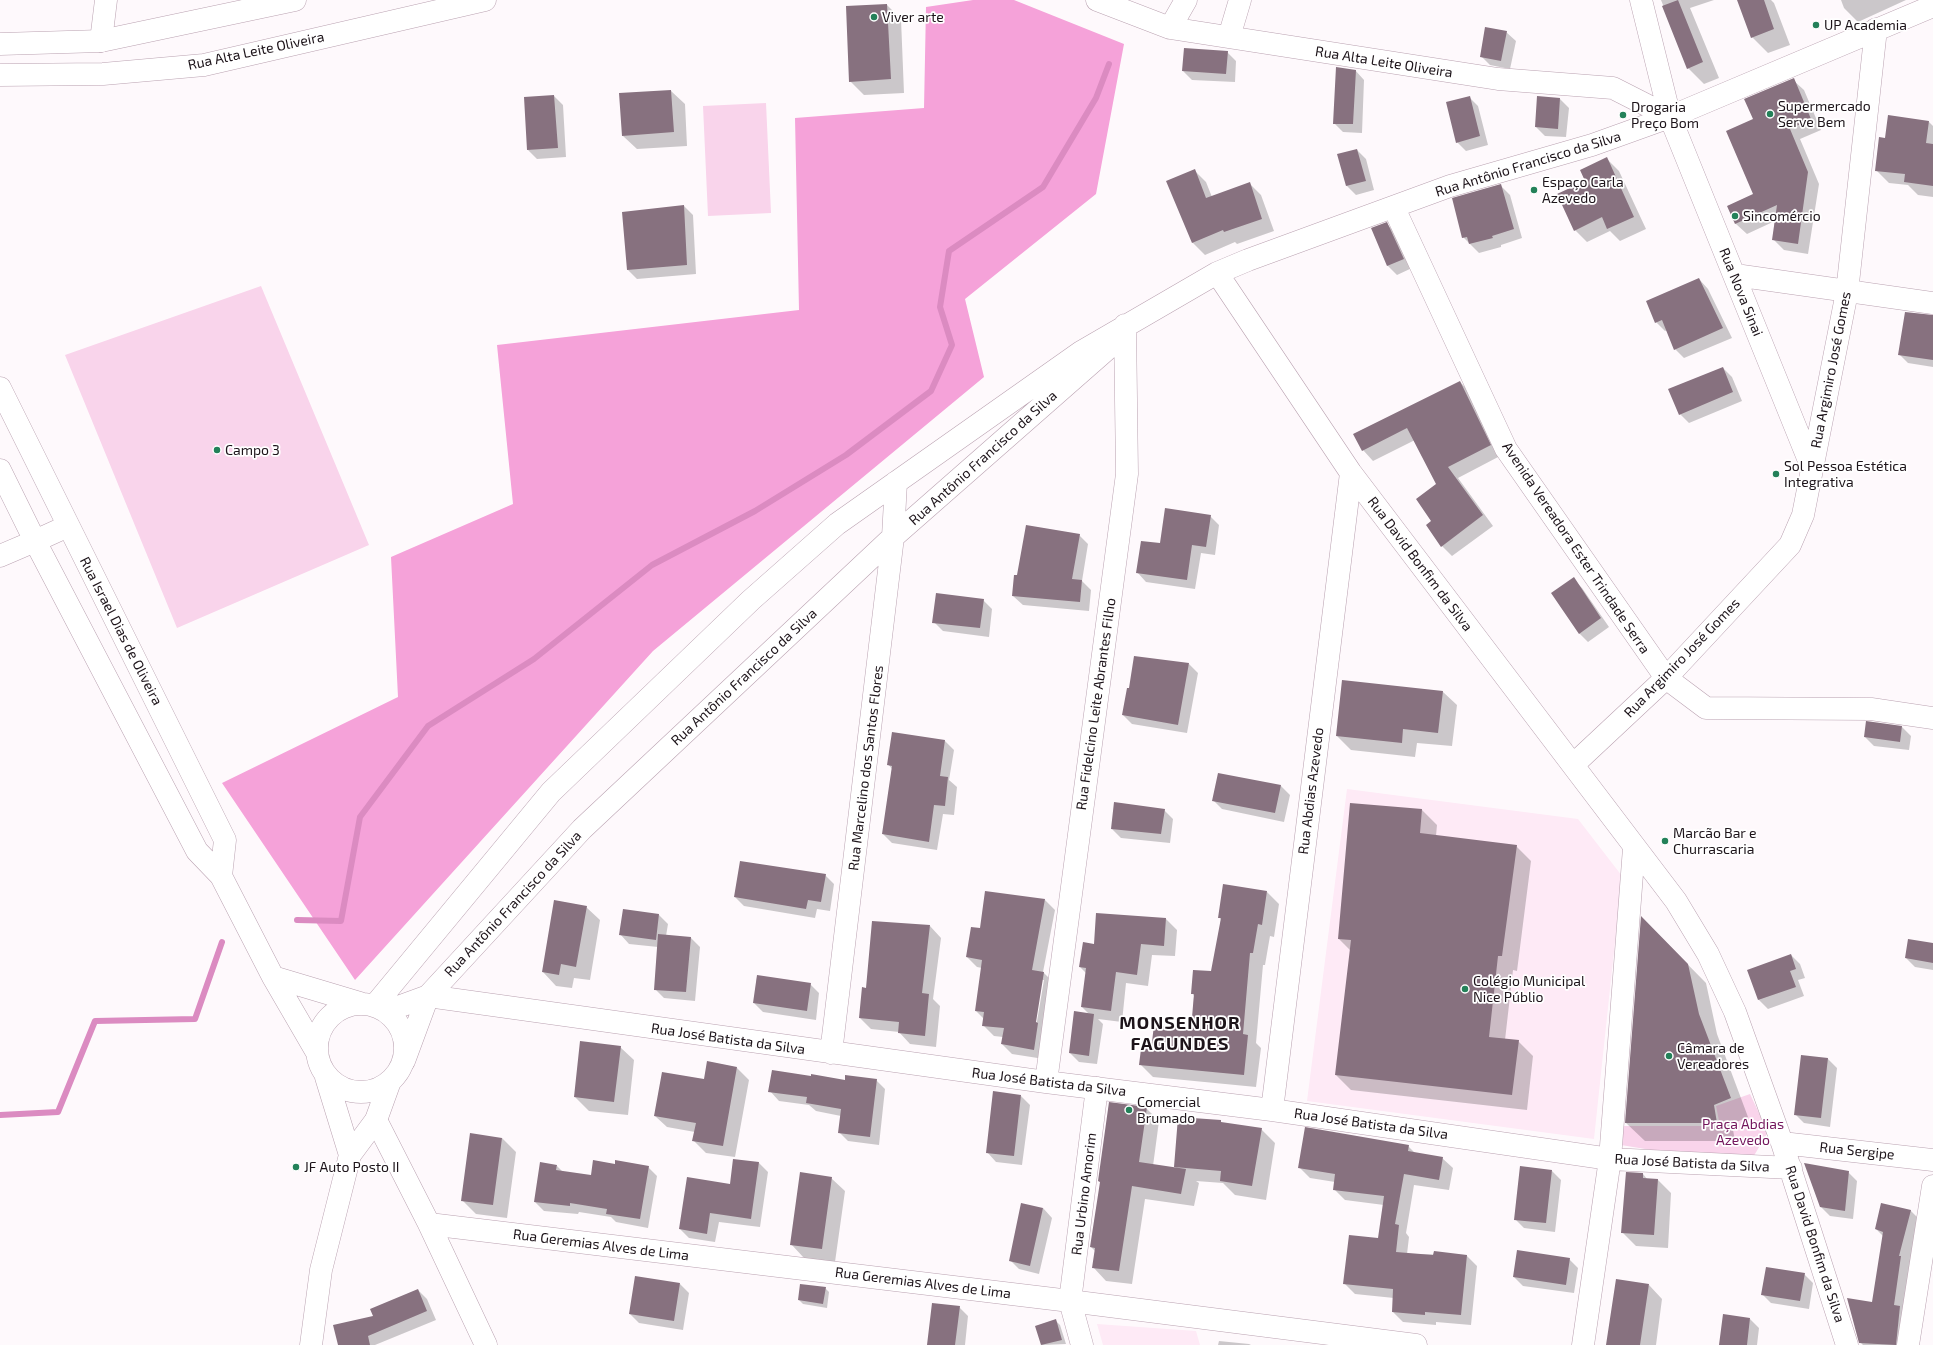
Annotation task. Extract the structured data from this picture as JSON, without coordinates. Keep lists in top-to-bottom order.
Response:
{
  "streets": {
    "street": [
      "Rua Alta Leite Oliveira",
      "Rua Antônio Francisco da Silva",
      "Rua Nova Sinai",
      "Rua Argimiro José Gomes",
      "Avenida Vereadora Ester Trindade Serra",
      "Rua David Bonfim da Silva",
      "Rua Israel Dias de Oliveira",
      "Rua Fidelcino Leite Abrantes Filho",
      "Rua Marcelino dos Santos Flores",
      "Rua Abdias Azevedo",
      "Rua José Batista da Silva",
      "Rua Sergipe",
      "Rua Urbino Amorim",
      "Rua Geremias Alves de Lima"
    ]
  },
  "crossings": [
    ["Rua Alta Leite Oliveira", "Rua Antônio Francisco da Silva"],
    ["Rua Alta Leite Oliveira", "Rua Nova Sinai"],
    ["Rua Antônio Francisco da Silva", "Rua Nova Sinai"],
    ["Rua Antônio Francisco da Silva", "Rua Argimiro José Gomes"],
    ["Rua Antônio Francisco da Silva", "Avenida Vereadora Ester Trindade Serra"],
    ["Rua Antônio Francisco da Silva", "Rua David Bonfim da Silva"],
    ["Rua Antônio Francisco da Silva", "Rua Fidelcino Leite Abrantes Filho"],
    ["Rua Antônio Francisco da Silva", "Rua Marcelino dos Santos Flores"],
    ["Rua Antônio Francisco da Silva", "Rua José Batista da Silva"],
    ["Rua Nova Sinai", "Rua Argimiro José Gomes"],
    ["Rua Argimiro José Gomes", "Avenida Vereadora Ester Trindade Serra"],
    ["Rua Argimiro José Gomes", "Rua David Bonfim da Silva"],
    ["Rua David Bonfim da Silva", "Rua Abdias Azevedo"],
    ["Rua David Bonfim da Silva", "Rua José Batista da Silva"],
    ["Rua David Bonfim da Silva", "Rua Sergipe"],
    ["Rua Fidelcino Leite Abrantes Filho", "Rua José Batista da Silva"],
    ["Rua Marcelino dos Santos Flores", "Rua José Batista da Silva"],
    ["Rua Abdias Azevedo", "Rua José Batista da Silva"],
    ["Rua José Batista da Silva", "Rua Urbino Amorim"],
    ["Rua Urbino Amorim", "Rua Geremias Alves de Lima"]
  ],
  "districts": ["MONSENHOR FAGUNDES"],
  "parks": ["Praça Abdias Azevedo"],
  "places": [
    "Viver arte",
    "UP Academia",
    "Supermercado Serve Bem",
    "Drogaria Preço Bom",
    "Espaço Carla Azevedo",
    "Sincomércio",
    "Campo 3",
    "Sol Pessoa Estética Integrativa",
    "Marcão Bar e Churrascaria",
    "Colégio Municipal Nice Públio",
    "Câmara de Vereadores",
    "Comercial Brumado",
    "JF Auto Posto II"
  ]
}
